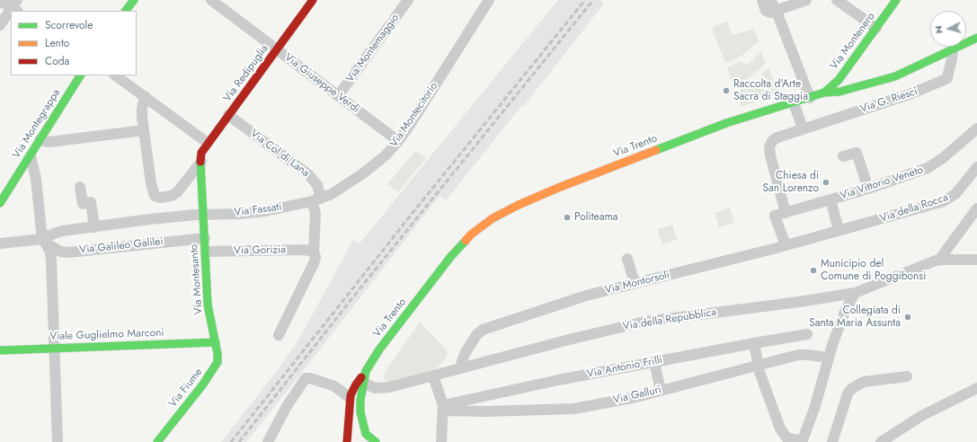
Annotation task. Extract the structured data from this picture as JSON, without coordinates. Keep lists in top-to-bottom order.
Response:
{
  "streets": {
    "main road": [
      "Via Montenero",
      "Via Redipuglia",
      "Via Montegrappa",
      "Via Trento",
      "Via Montesanto",
      "Viale Guglielmo Marconi",
      "Via Fiume"
    ],
    "street": [
      "Via Montemaggio",
      "Via Giuseppe Verdi",
      "Via G. Riesci",
      "Via Montecitorio",
      "Via Col di Lana",
      "Via Vittorio Veneto",
      "Via della Rocca",
      "Via Fassati",
      "Via Galileo Galilei",
      "Via Gorizia",
      "Via Montorsoli",
      "Via della Repubblica",
      "Via Antonio Frilli",
      "Via Gallurì"
    ]
  },
  "crossings": [
    ["Via Montenero", "Via Trento"],
    ["Via Montemaggio", "Via Giuseppe Verdi"],
    ["Via Redipuglia", "Via Giuseppe Verdi"],
    ["Via Redipuglia", "Via Col di Lana"],
    ["Via Redipuglia", "Via Montesanto"],
    ["Via Giuseppe Verdi", "Via Montecitorio"],
    ["Via G. Riesci", "Via Trento"],
    ["Via G. Riesci", "Via Vittorio Veneto"],
    ["Via Montecitorio", "Via Col di Lana"],
    ["Via Montecitorio", "Via Fassati"],
    ["Via Col di Lana", "Via Fassati"],
    ["Via Vittorio Veneto", "Via Montorsoli"],
    ["Via della Rocca", "Via Montorsoli"],
    ["Via Fassati", "Via Galileo Galilei"],
    ["Via Fassati", "Via Montesanto"],
    ["Via Galileo Galilei", "Via Montesanto"],
    ["Via Gorizia", "Via Montesanto"],
    ["Via Montesanto", "Viale Guglielmo Marconi"],
    ["Via Montesanto", "Via Fiume"],
    ["Via Montorsoli", "Via della Repubblica"],
    ["Viale Guglielmo Marconi", "Via Fiume"],
    ["Via Antonio Frilli", "Via Gallurì"]
  ],
  "places": [
    "Raccolta d'Arte Sacra di Staggia",
    "Chiesa di San Lorenzo",
    "Politeama",
    "Municipio del Comune di Poggibonsi",
    "Collegiata di Santa Maria Assunta"
  ],
  "legend": ["Scorrevole", "Lento", "Coda"],
  "north": "left"
}
